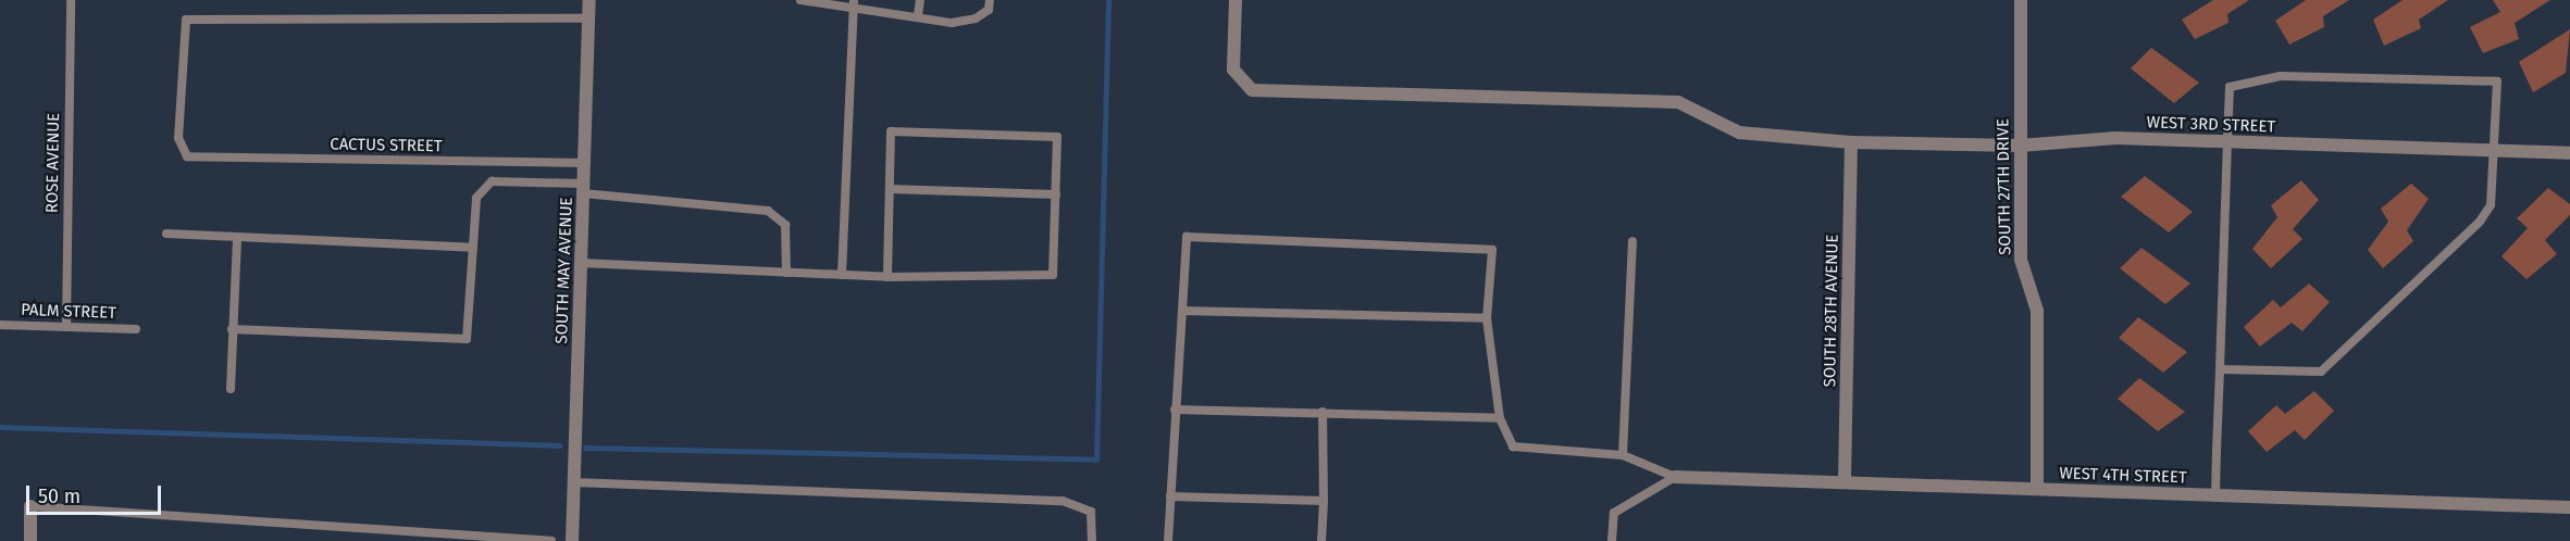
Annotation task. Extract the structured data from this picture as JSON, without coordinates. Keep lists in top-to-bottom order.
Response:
{
  "streets": {
    "street": [
      "WEST 3RD STREET",
      "SOUTH 27TH DRIVE",
      "SOUTH MAY AVENUE",
      "SOUTH 28TH AVENUE",
      "WEST 4TH STREET"
    ],
    "lane": ["CACTUS STREET", "ROSE AVENUE", "PALM STREET"]
  },
  "crossings": [
    ["WEST 3RD STREET", "SOUTH 27TH DRIVE"],
    ["WEST 3RD STREET", "SOUTH 28TH AVENUE"],
    ["CACTUS STREET", "SOUTH MAY AVENUE"],
    ["ROSE AVENUE", "PALM STREET"],
    ["SOUTH 27TH DRIVE", "WEST 4TH STREET"],
    ["SOUTH 28TH AVENUE", "WEST 4TH STREET"]
  ],
  "scale_bar": "50 m"
}
